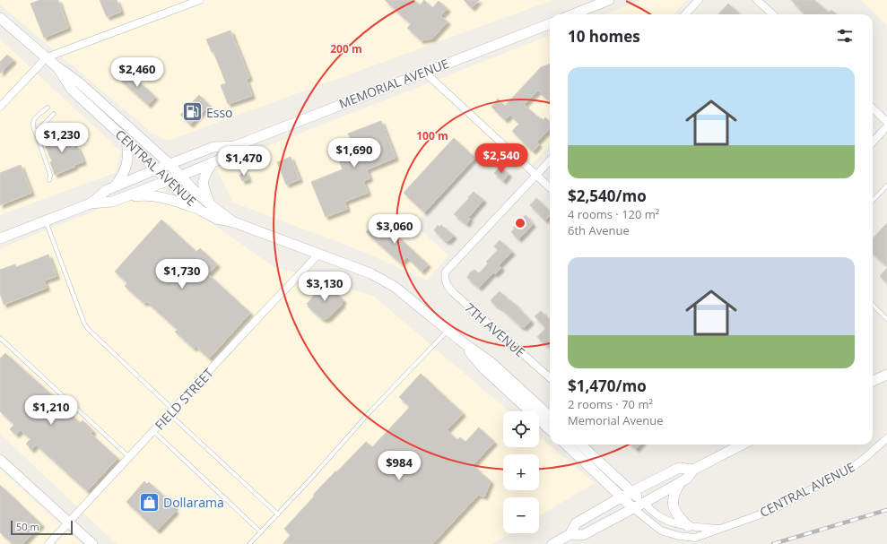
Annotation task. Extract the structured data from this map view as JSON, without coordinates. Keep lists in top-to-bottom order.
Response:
{
  "streets": {
    "main road": ["MEMORIAL AVENUE", "CENTRAL AVENUE"],
    "street": ["7TH AVENUE", "FIELD STREET"]
  },
  "crossings": [
    ["MEMORIAL AVENUE", "CENTRAL AVENUE"],
    ["CENTRAL AVENUE", "FIELD STREET"]
  ],
  "places": {
    "fuel station": ["Esso"],
    "shop": ["Dollarama"]
  },
  "scale_bar": "50 m",
  "page": {
    "heading": "10 homes",
    "price": [
      "$2,460",
      "$1,230",
      "$1,690",
      "$2,540",
      "$1,470",
      "$3,060",
      "$1,730",
      "$3,130",
      "$1,210",
      "$984"
    ],
    "list": [
      {
        "name": "$2,540/mo",
        "note": "4 rooms · 120 m² · 6th Avenue"
      },
      {
        "name": "$1,470/mo",
        "note": "2 rooms · 70 m² · Memorial Avenue"
      }
    ],
    "map_buttons": ["+", "−"],
    "scale": "50 m"
  },
  "rings": ["200 m", "100 m"]
}
